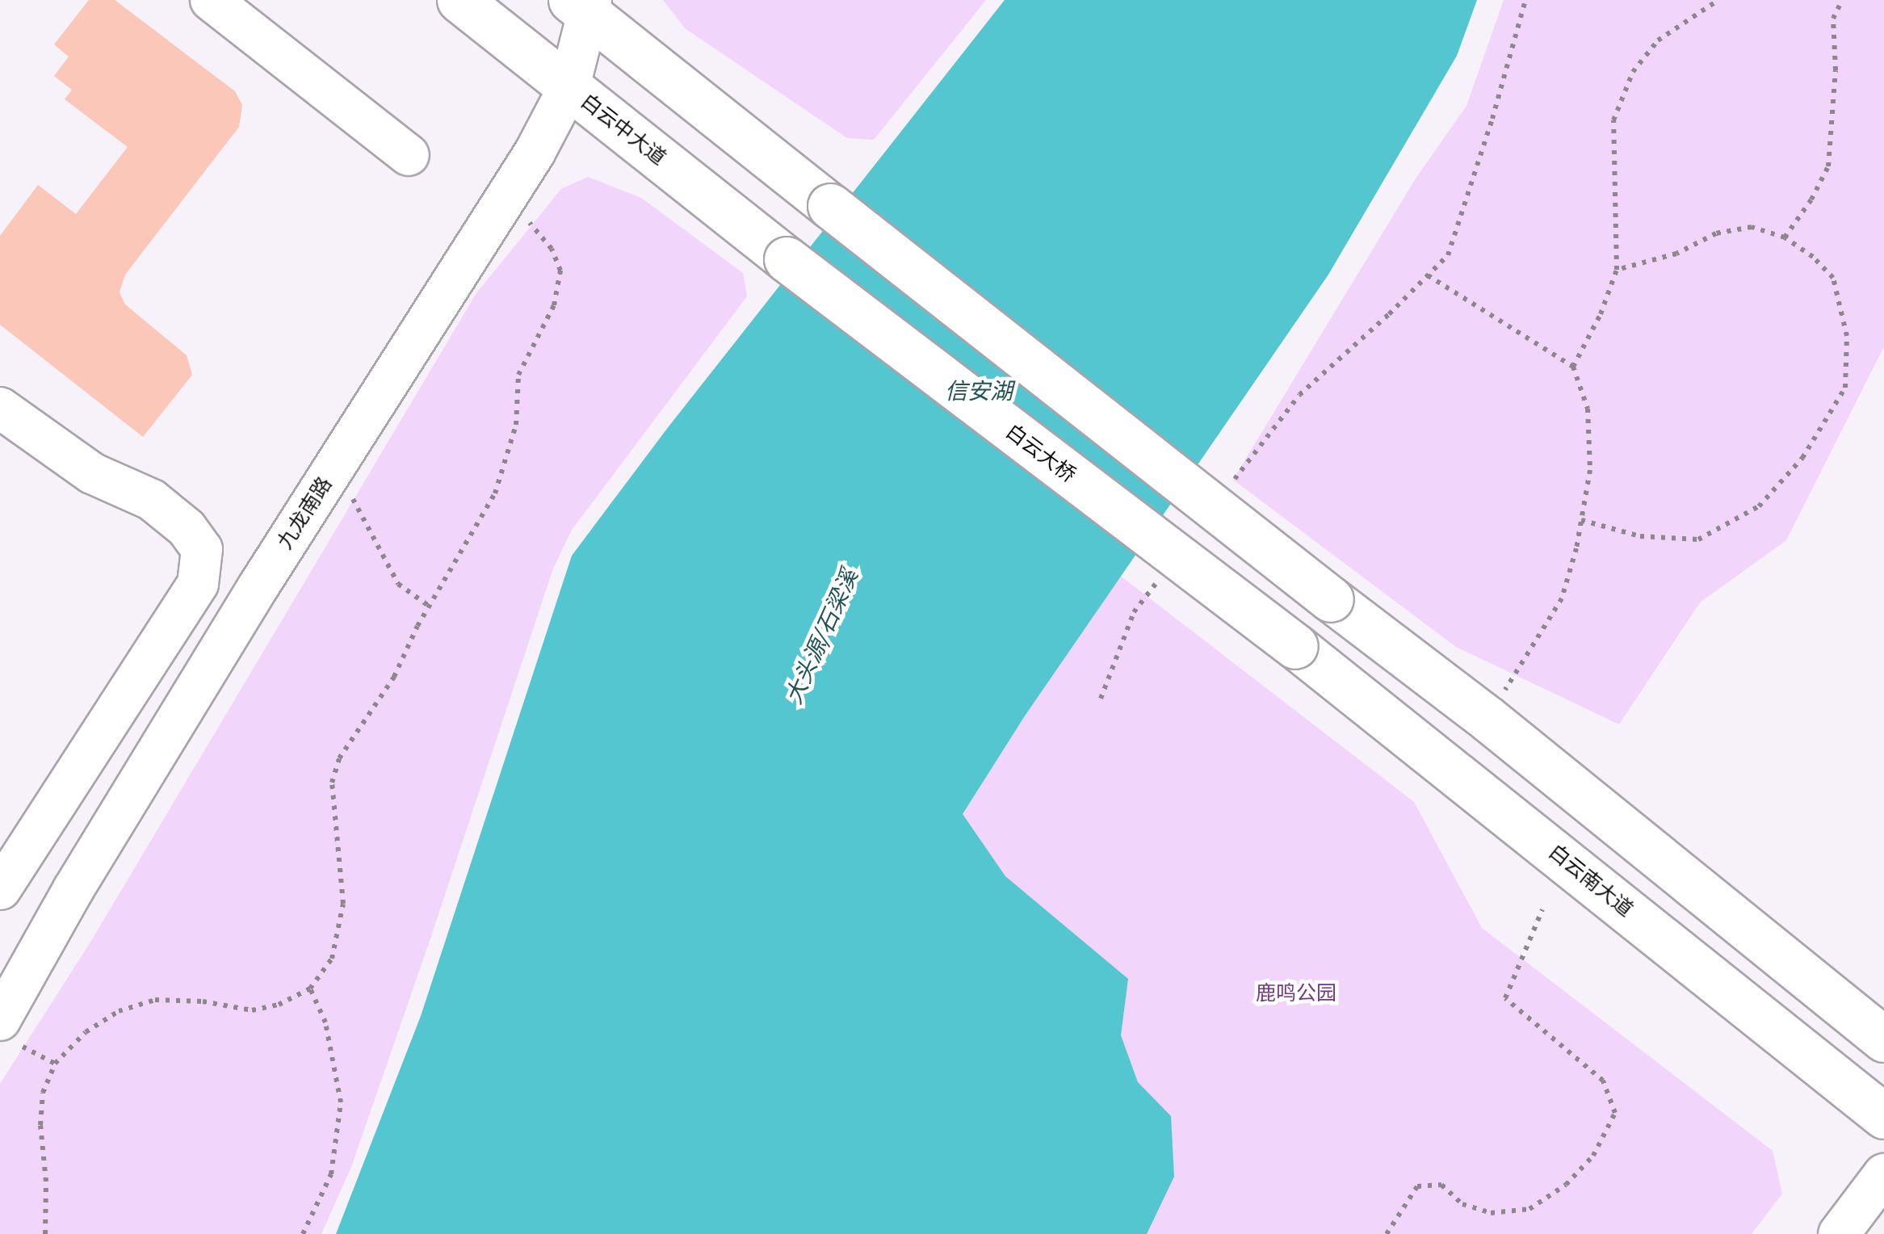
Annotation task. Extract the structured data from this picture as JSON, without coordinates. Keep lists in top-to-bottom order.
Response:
{
  "streets": {
    "main road": ["白云中大道", "白云大桥", "白云南大道"],
    "street": ["九龙南路"]
  },
  "crossings": [
    ["白云中大道", "白云大桥"],
    ["白云中大道", "九龙南路"],
    ["白云大桥", "白云南大道"]
  ],
  "water": ["信安湖", "大头源/石梁溪"],
  "parks": ["鹿鸣公园"]
}
